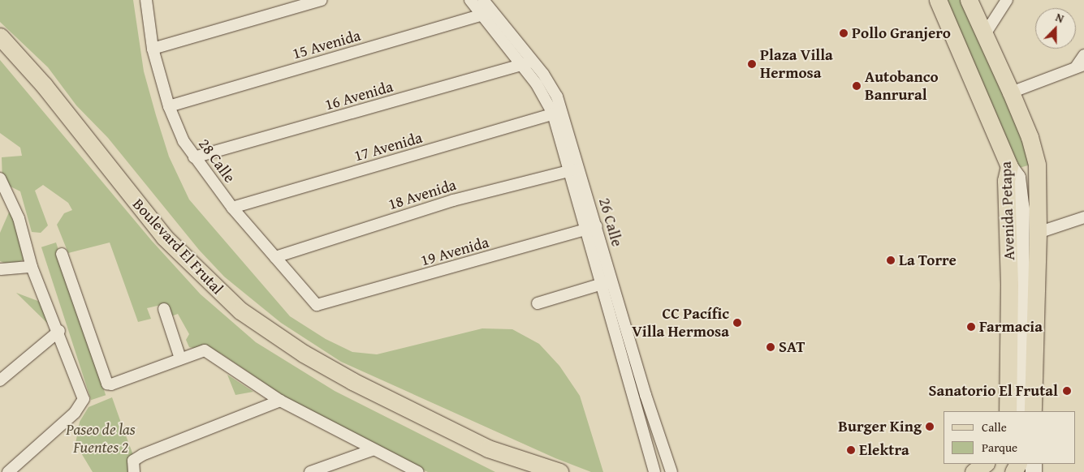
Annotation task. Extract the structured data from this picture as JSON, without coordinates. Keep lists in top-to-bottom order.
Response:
{
  "streets": {
    "main road": ["Avenida Petapa", "Boulevard El Frutal"],
    "street": [
      "15 Avenida",
      "16 Avenida",
      "17 Avenida",
      "28 Calle",
      "18 Avenida",
      "26 Calle",
      "19 Avenida"
    ]
  },
  "crossings": [
    ["15 Avenida", "28 Calle"],
    ["15 Avenida", "26 Calle"],
    ["16 Avenida", "28 Calle"],
    ["16 Avenida", "26 Calle"],
    ["17 Avenida", "28 Calle"],
    ["17 Avenida", "26 Calle"],
    ["28 Calle", "18 Avenida"],
    ["28 Calle", "19 Avenida"],
    ["18 Avenida", "26 Calle"],
    ["26 Calle", "19 Avenida"]
  ],
  "parks": ["Paseo de las Fuentes 2"],
  "places": [
    "Pollo Granjero",
    "Plaza Villa Hermosa",
    "Autobanco Banrural",
    "La Torre",
    "CC Pacífic Villa Hermosa",
    "Farmacia",
    "SAT",
    "Sanatorio El Frutal",
    "Burger King",
    "Elektra"
  ],
  "legend": ["Calle", "Parque"],
  "north": "top"
}
